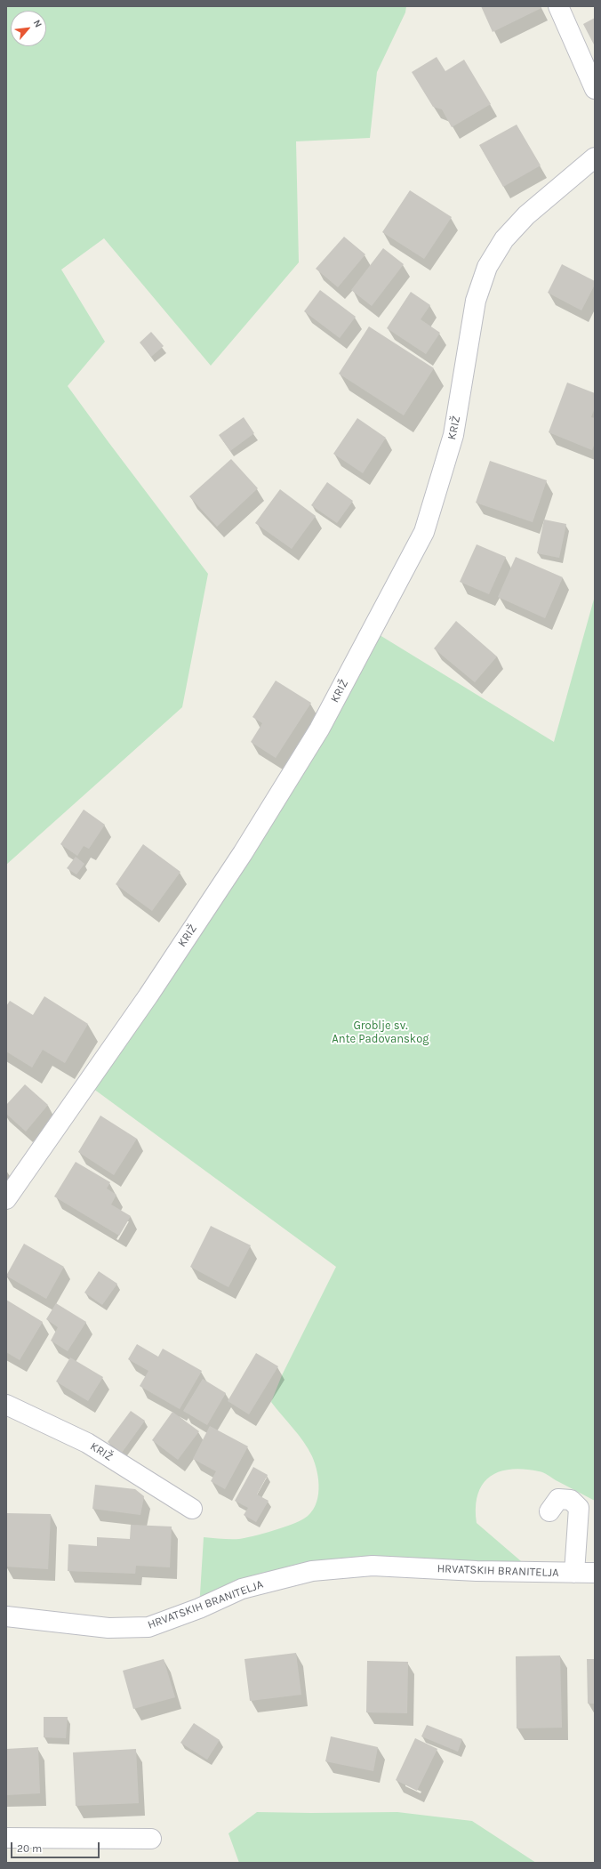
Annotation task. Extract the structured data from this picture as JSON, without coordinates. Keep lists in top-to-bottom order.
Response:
{
  "streets": {
    "street": ["KRIŽ", "HRVATSKIH BRANITELJA"]
  },
  "parks": ["Groblje sv. Ante Padovanskog"],
  "scale_bar": "20 m",
  "north": "top right"
}
